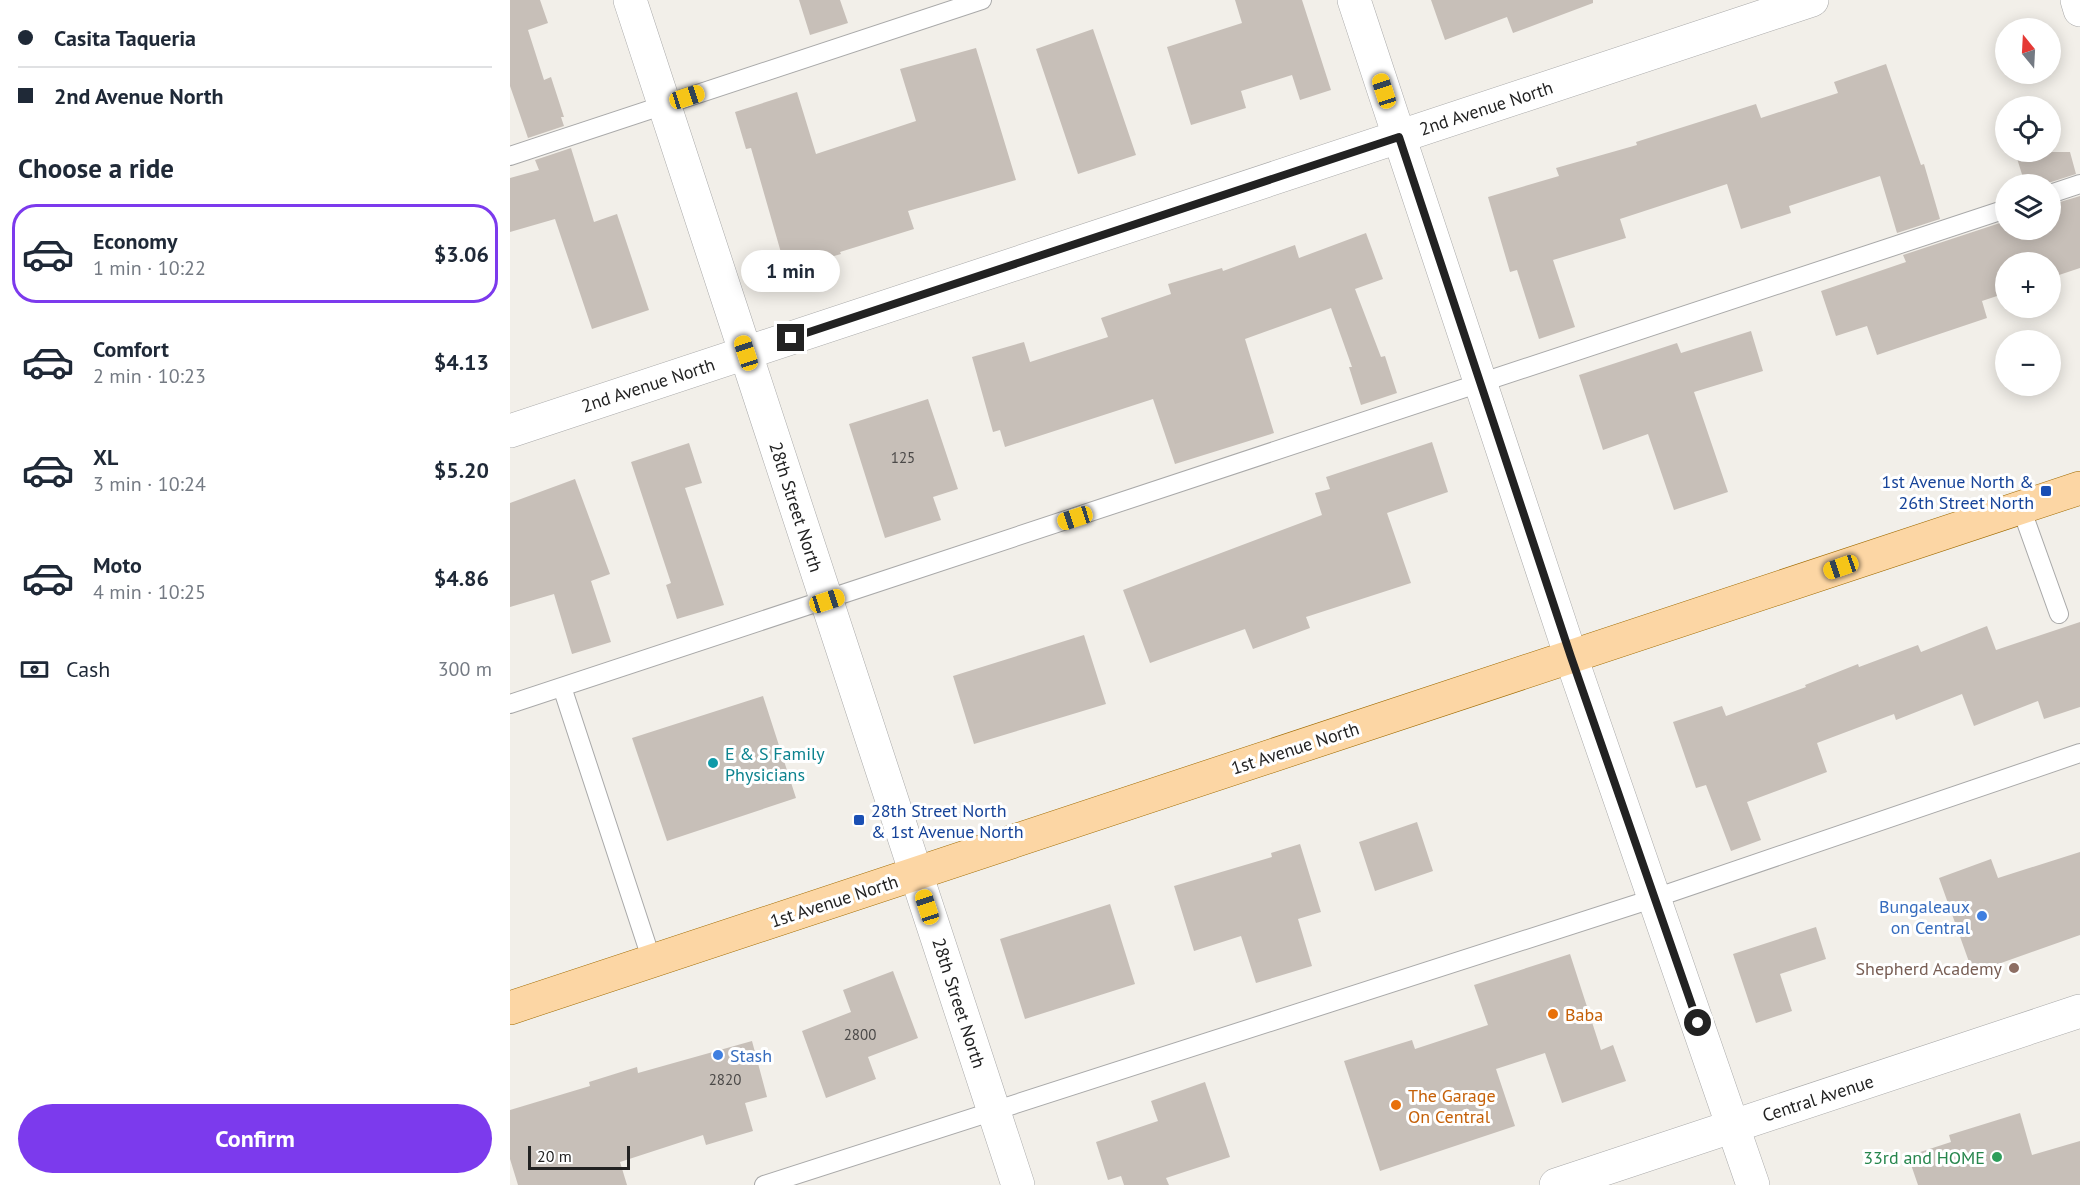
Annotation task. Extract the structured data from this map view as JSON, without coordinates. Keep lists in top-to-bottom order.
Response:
{
  "streets": {
    "main road": ["1st Avenue North"],
    "street": ["2nd Avenue North", "28th Street North", "Central Avenue"]
  },
  "crossings": [
    ["2nd Avenue North", "28th Street North"],
    ["28th Street North", "1st Avenue North"]
  ],
  "places": {
    "transit": ["1st Avenue North & 26th Street North", "28th Street North & 1st Avenue North"],
    "other": [
      "E & S Family Physicians",
      "Bungaleaux on Central",
      "Shepherd Academy",
      "Baba",
      "Stash",
      "The Garage On Central",
      "33rd and HOME"
    ]
  },
  "house_numbers": ["125", "2800", "2820"],
  "scale_bar": "20 m",
  "north": "top",
  "page": {
    "banner": ["Casita Taqueria", "2nd Avenue North"],
    "map_buttons": ["+", "−"],
    "heading": "Choose a ride",
    "list": [
      {
        "name": "Economy",
        "note": "1 min · 10:22",
        "value": "$3.06"
      },
      {
        "name": "Comfort",
        "note": "2 min · 10:23",
        "value": "$4.13"
      },
      {
        "name": "XL",
        "note": "3 min · 10:24",
        "value": "$5.20"
      },
      {
        "name": "Moto",
        "note": "4 min · 10:25",
        "value": "$4.86"
      }
    ],
    "bubble": "1 min",
    "pay": ["Cash", "300 m"],
    "buttons": "Confirm",
    "scale": "20 m"
  }
}
